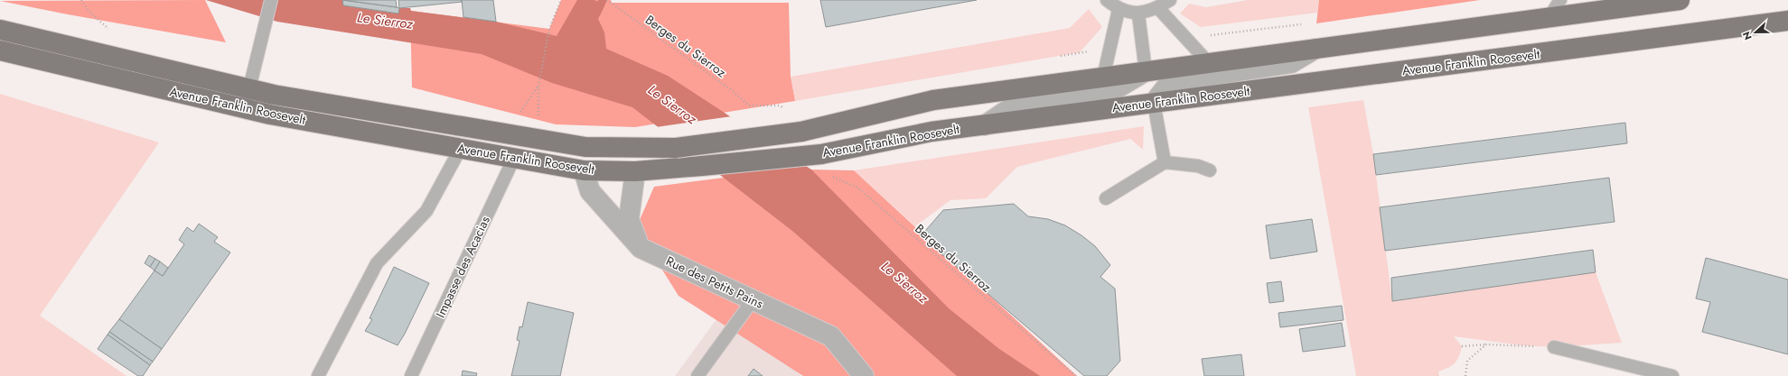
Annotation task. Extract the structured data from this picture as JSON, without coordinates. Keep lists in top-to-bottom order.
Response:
{
  "streets": {
    "main road": ["Avenue Franklin Roosevelt"],
    "street": ["Rue des Petits Pains"],
    "lane": ["Impasse des Acacias"],
    "path": ["Berges du Sierroz"]
  },
  "crossings": [
    ["Avenue Franklin Roosevelt", "Impasse des Acacias"],
    ["Avenue Franklin Roosevelt", "Rue des Petits Pains"]
  ],
  "water": ["Le Sierroz"],
  "north": "left"
}
